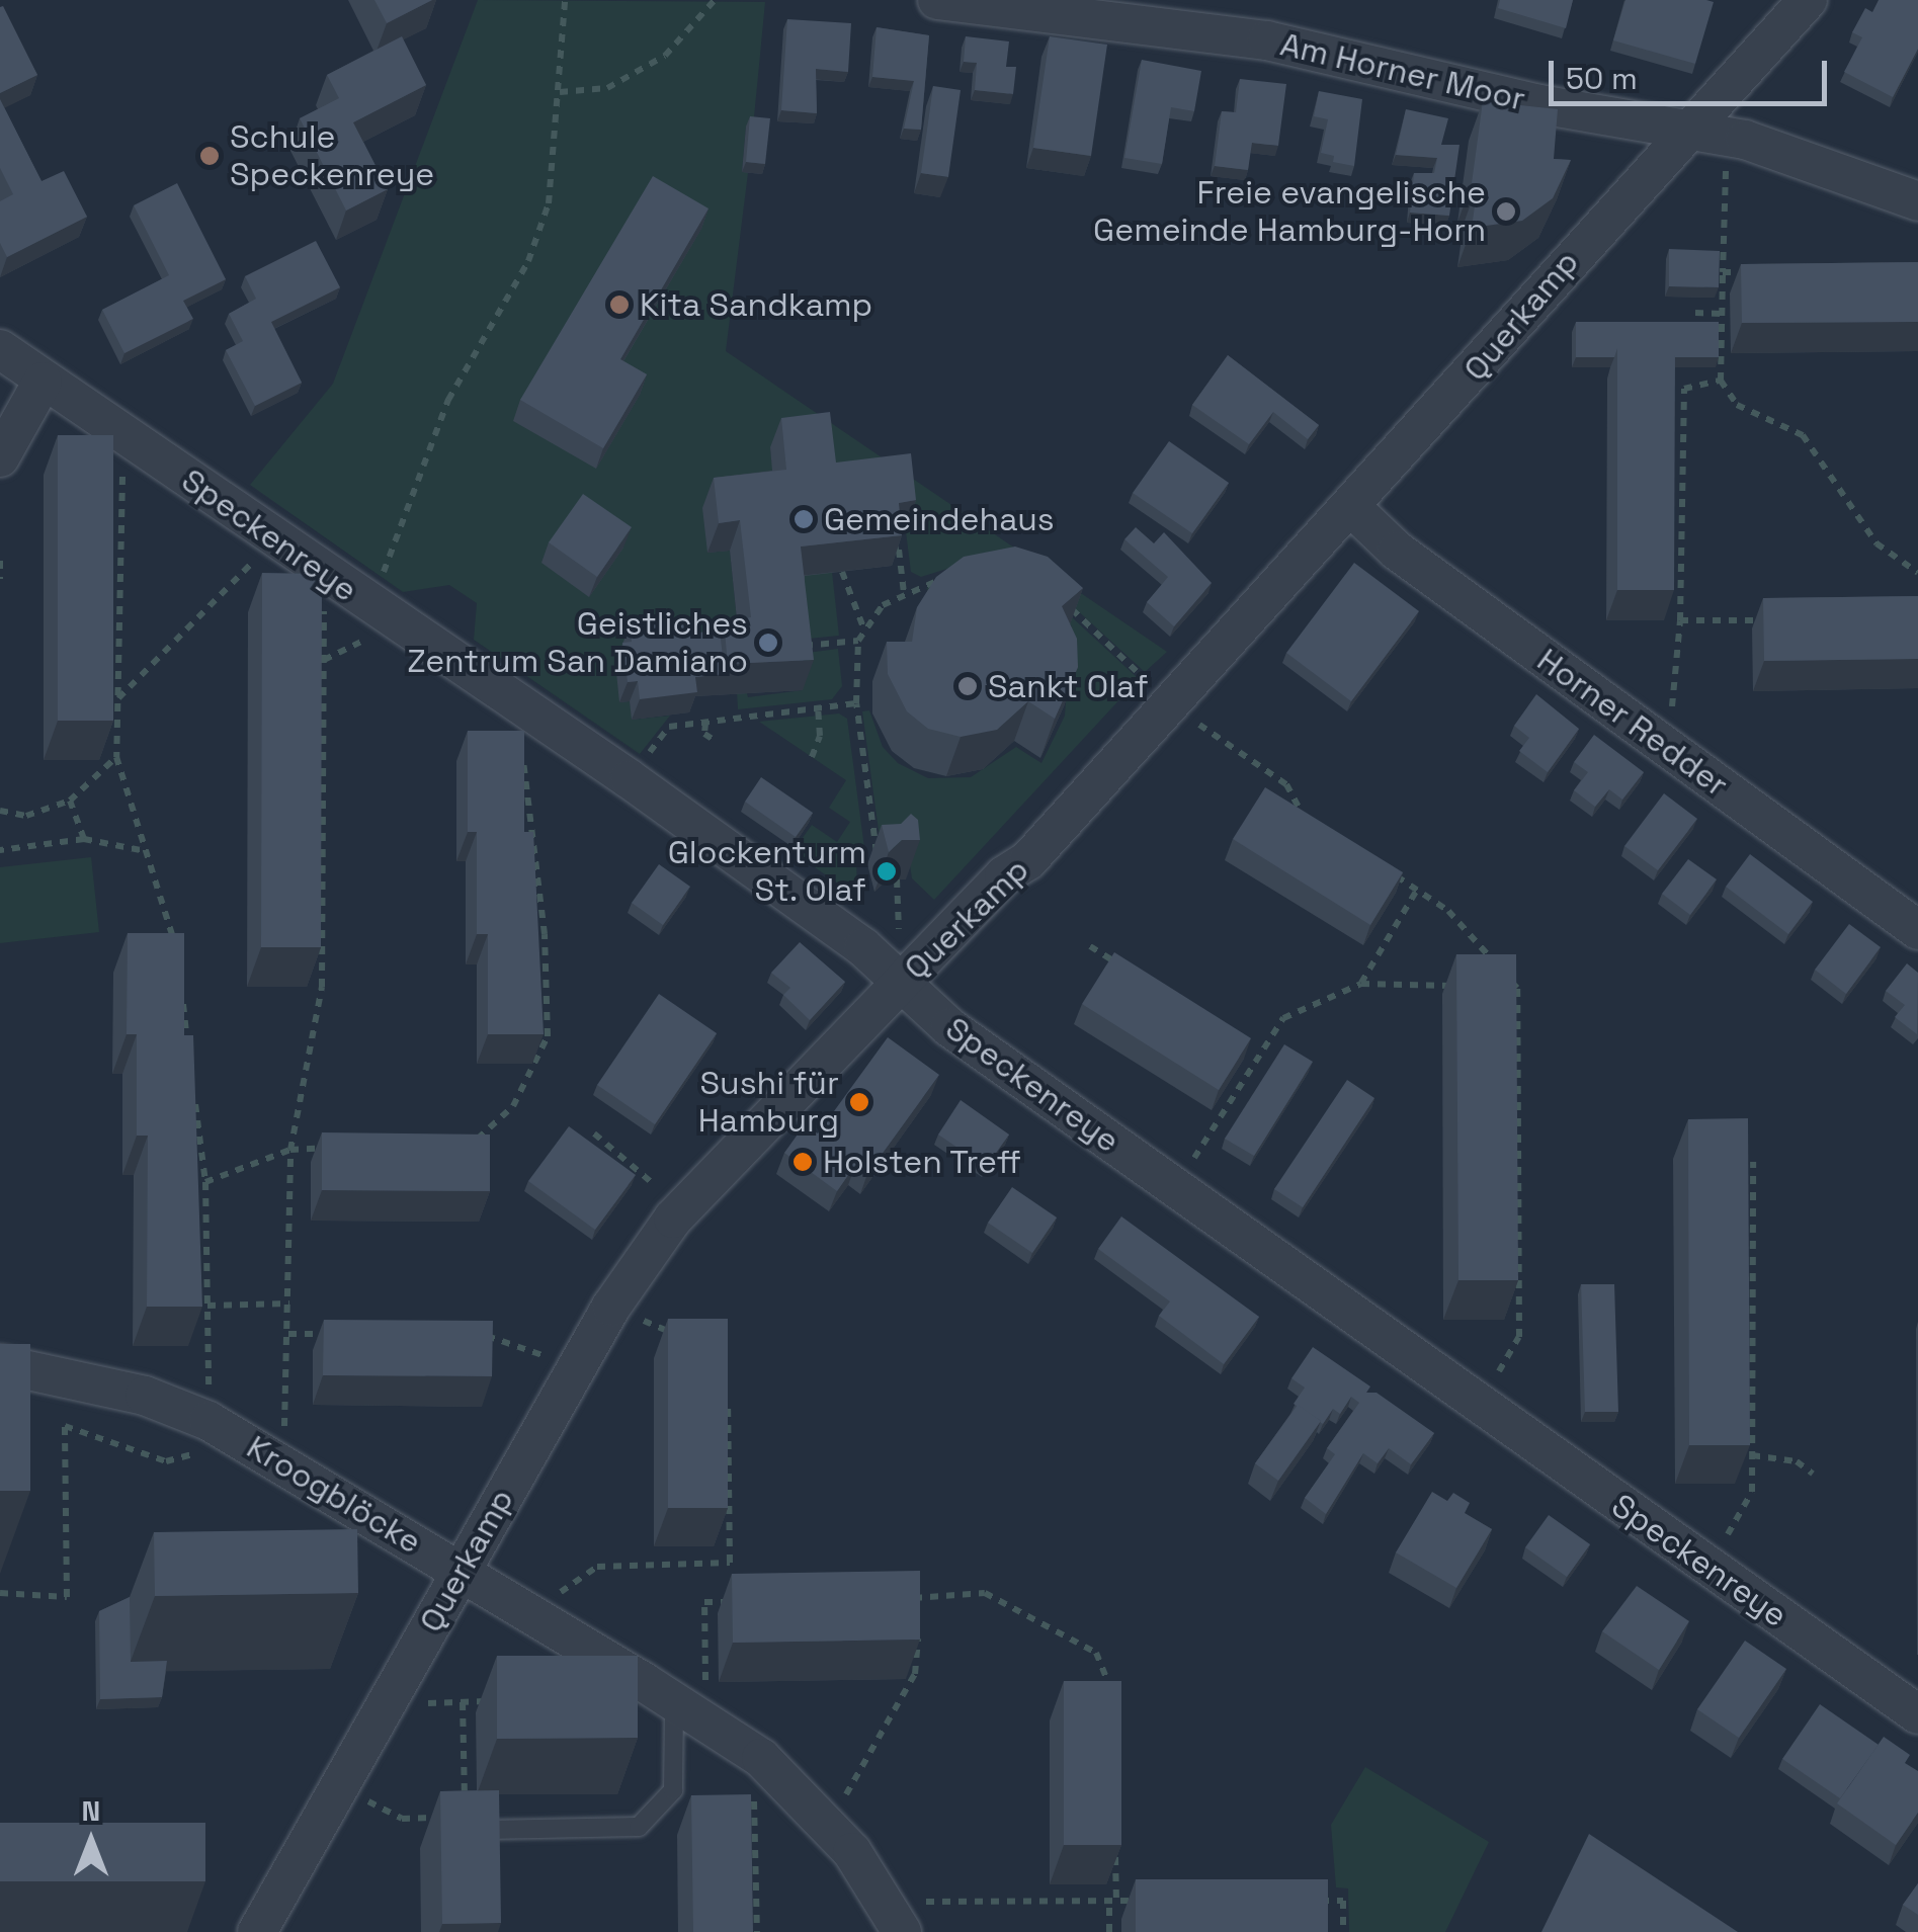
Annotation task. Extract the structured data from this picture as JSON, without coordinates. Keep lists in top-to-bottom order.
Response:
{
  "streets": {
    "street": [
      "Am Horner Moor",
      "Querkamp",
      "Speckenreye",
      "Horner Redder",
      "Kroogblöcke"
    ]
  },
  "crossings": [
    ["Am Horner Moor", "Querkamp"],
    ["Querkamp", "Speckenreye"],
    ["Querkamp", "Horner Redder"],
    ["Querkamp", "Kroogblöcke"]
  ],
  "places": [
    "Schule Speckenreye",
    "Freie evangelische Gemeinde Hamburg-Horn",
    "Kita Sandkamp",
    "Gemeindehaus",
    "Geistliches Zentrum San Damiano",
    "Sankt Olaf",
    "Glockenturm St. Olaf",
    "Sushi für Hamburg",
    "Holsten Treff"
  ],
  "scale_bar": "50 m",
  "north": "top"
}
